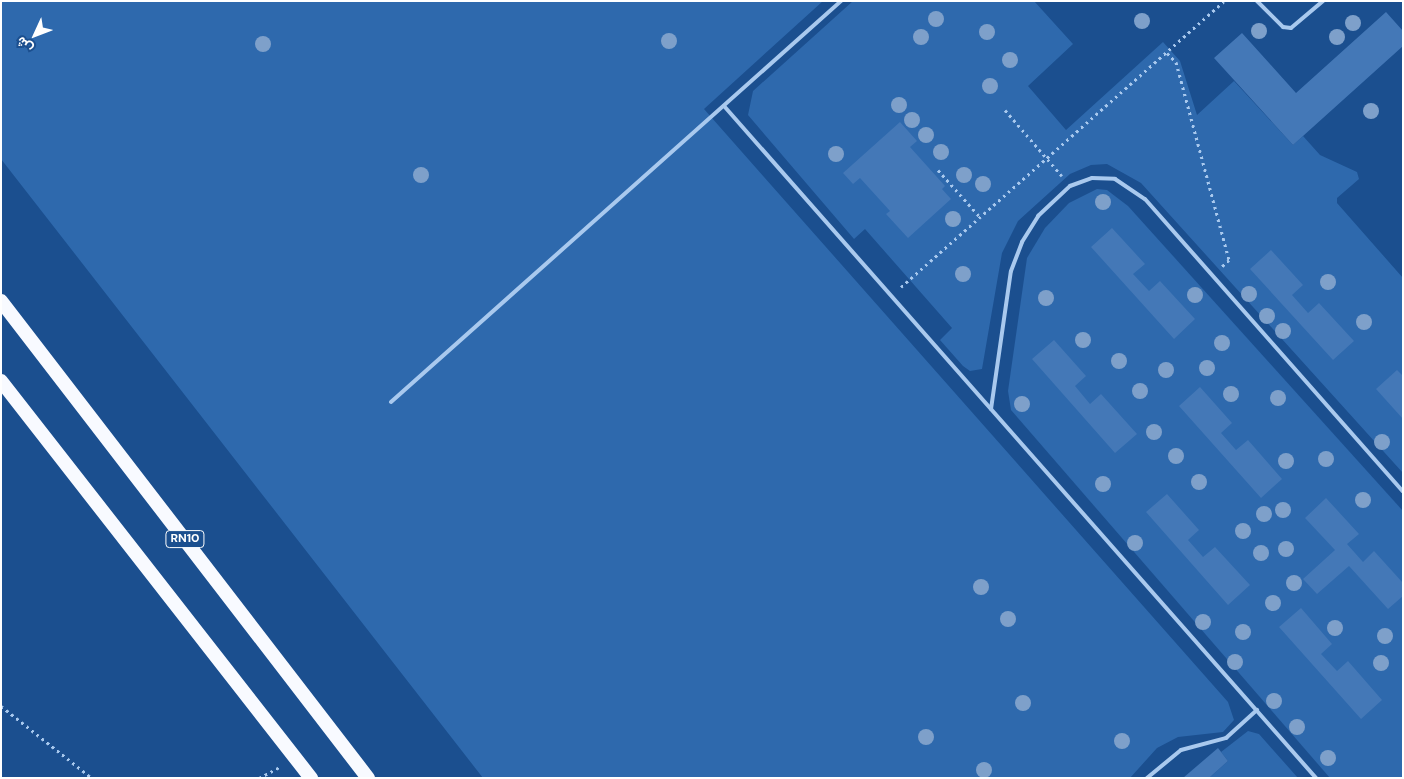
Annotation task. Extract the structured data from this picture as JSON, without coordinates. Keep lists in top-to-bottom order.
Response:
{
  "streets": {
    "highway": ["RN10"]
  },
  "north": "bottom left"
}
